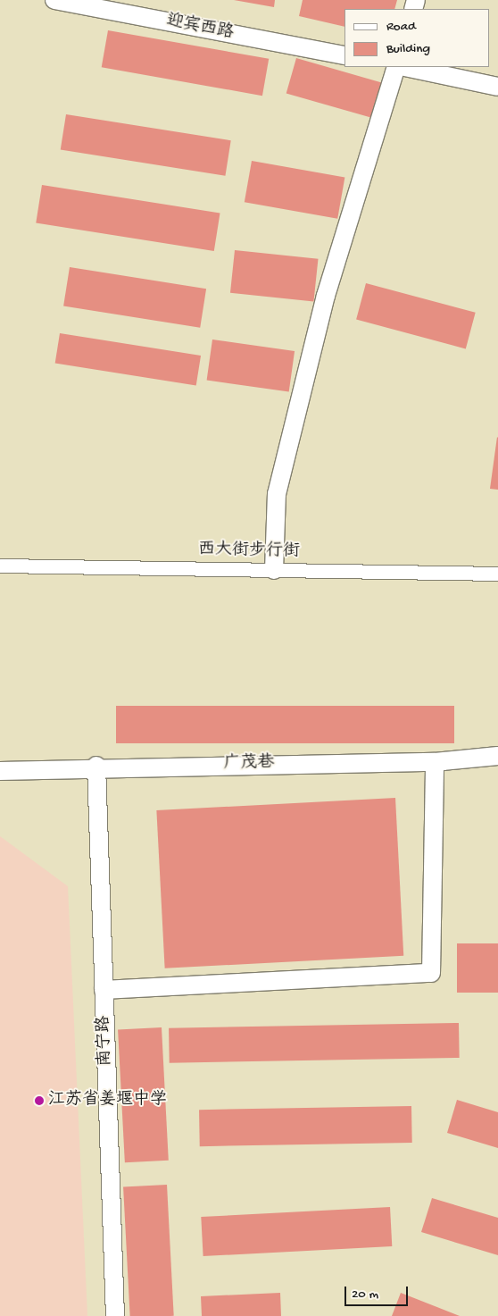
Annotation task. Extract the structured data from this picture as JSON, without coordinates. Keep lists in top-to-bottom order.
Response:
{
  "streets": {
    "street": [
      "迎宾西路",
      "西大街步行街",
      "广茂巷",
      "南宁路"
    ]
  },
  "crossings": [
    ["广茂巷", "南宁路"]
  ],
  "places": ["江苏省姜堰中学"],
  "legend": ["Road", "Building"],
  "scale_bar": "20 m"
}
